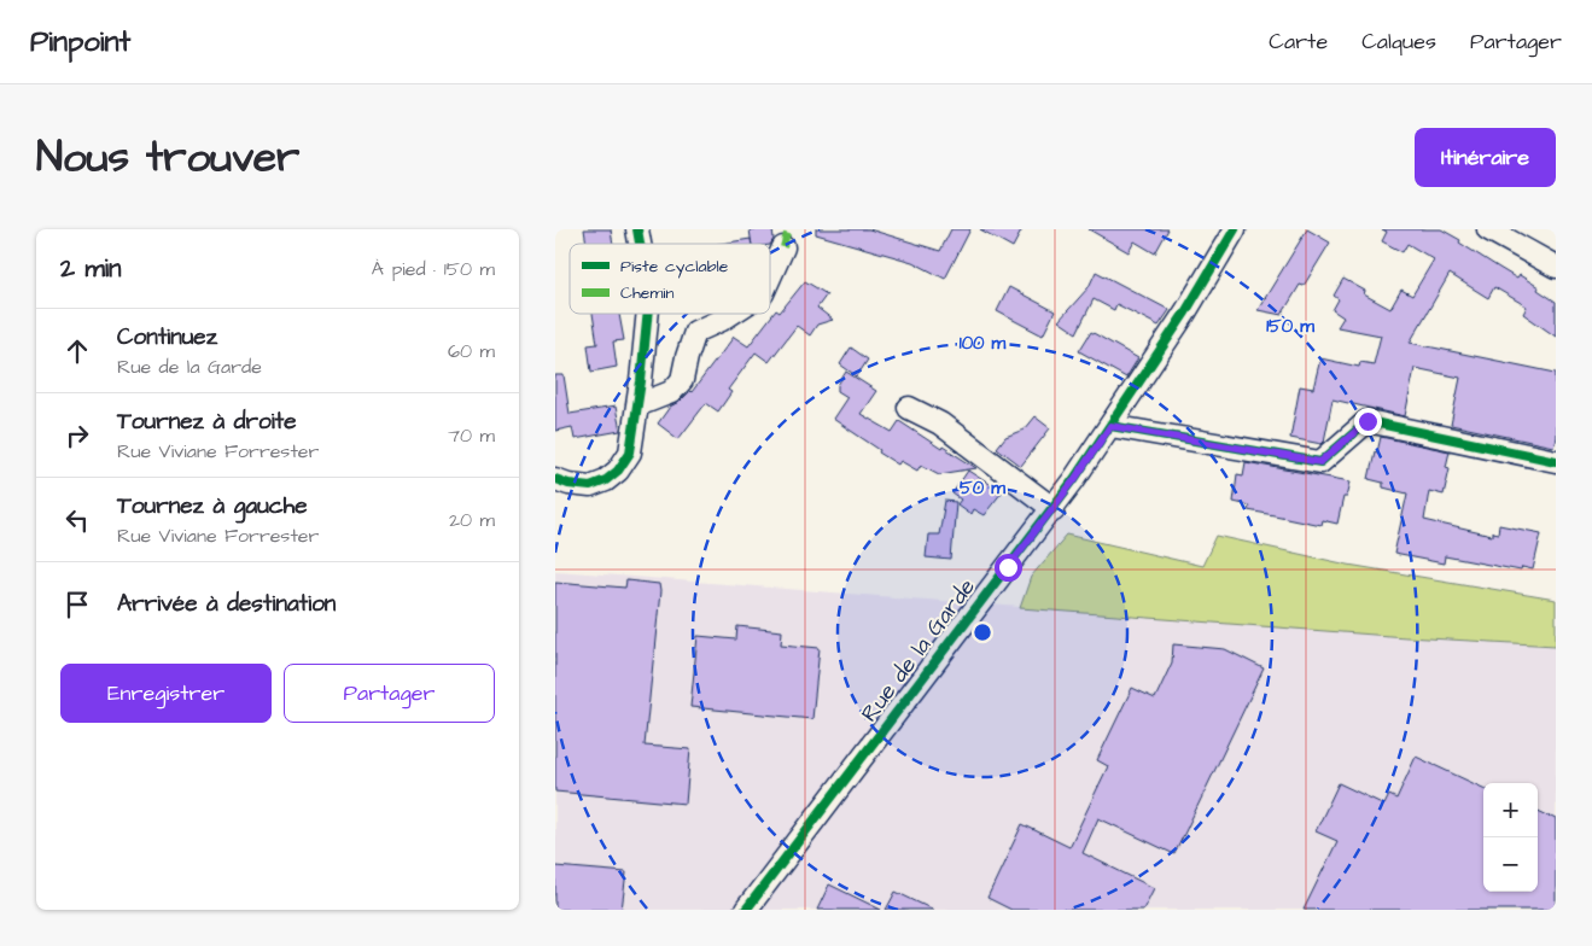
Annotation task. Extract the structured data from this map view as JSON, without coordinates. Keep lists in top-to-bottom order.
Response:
{
  "streets": {
    "street": ["Rue de la Garde"]
  },
  "legend": ["Piste cyclable", "Chemin"],
  "page": {
    "header": "Pinpoint",
    "nav": ["Carte", "Calques", "Partager"],
    "title": "Nous trouver",
    "buttons": [
      "Itinéraire",
      ["Enregistrer", "Partager"]
    ],
    "heading": ["2 min", "À pied · 150 m"],
    "list": [
      ["Continuez", "Rue de la Garde", "60 m"],
      ["Tournez à droite", "Rue Viviane Forrester", "70 m"],
      ["Tournez à gauche", "Rue Viviane Forrester", "20 m"],
      "Arrivée à destination"
    ],
    "map_buttons": ["+", "−"]
  },
  "rings": ["150 m", "100 m", "50 m"]
}
